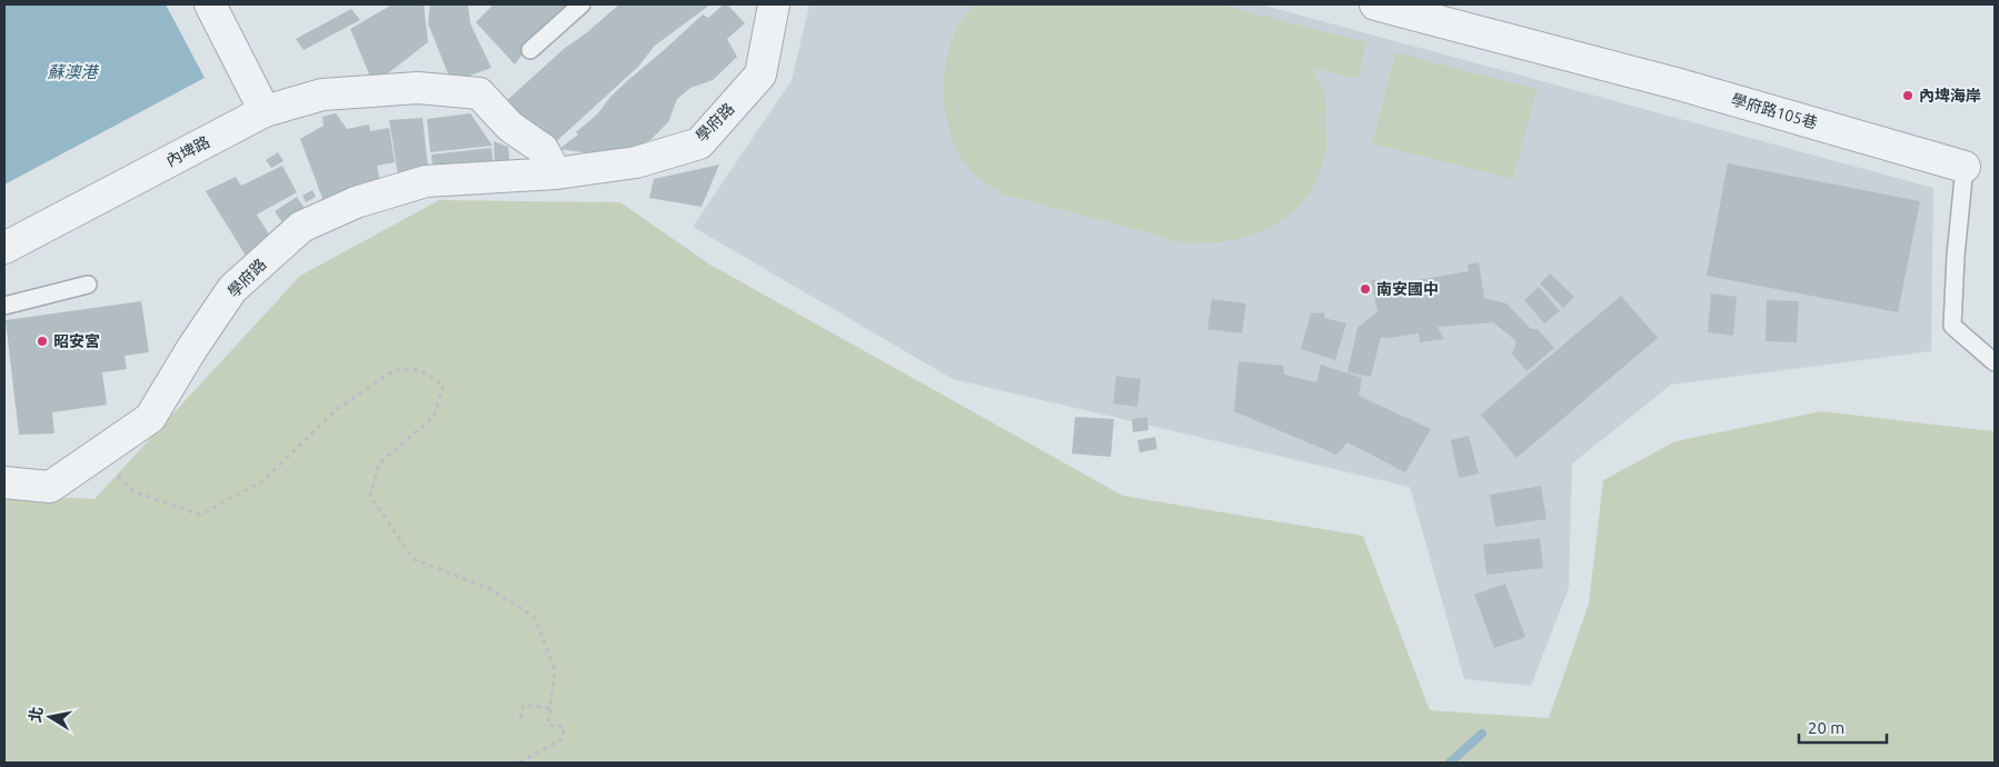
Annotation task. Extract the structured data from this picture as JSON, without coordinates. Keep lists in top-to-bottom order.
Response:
{
  "streets": {
    "street": ["學府路105巷", "學府路", "內埤路"]
  },
  "water": ["蘇澳港"],
  "places": ["內埤海岸", "南安國中", "昭安宮"],
  "scale_bar": "20 m",
  "north": "left"
}
